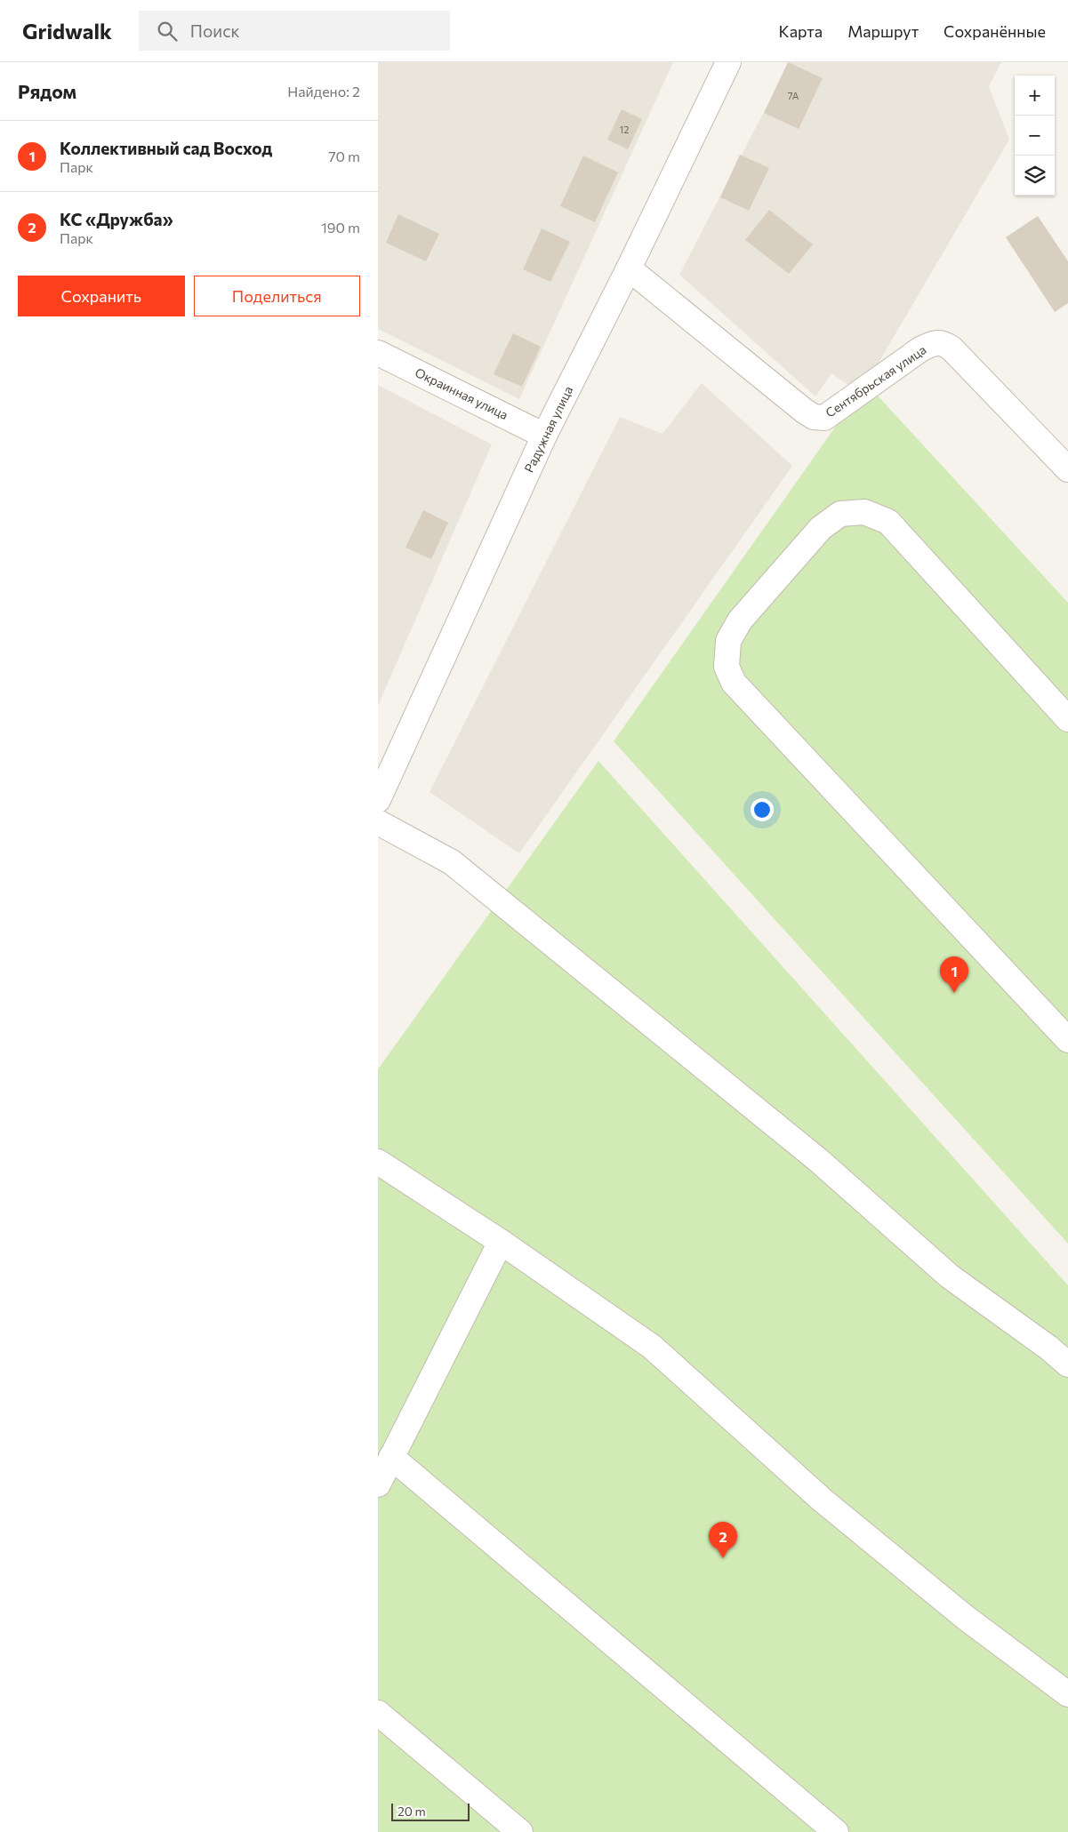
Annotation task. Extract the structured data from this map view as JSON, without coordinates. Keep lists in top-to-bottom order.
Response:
{
  "streets": {
    "street": ["Сентябрьская улица", "Окраинная улица", "Радужная улица"]
  },
  "crossings": [
    ["Сентябрьская улица", "Радужная улица"],
    ["Окраинная улица", "Радужная улица"]
  ],
  "house_numbers": ["7А", "12"],
  "scale_bar": "20 m",
  "page": {
    "header": "Gridwalk",
    "search": "Поиск",
    "nav": ["Карта", "Маршрут", "Сохранённые"],
    "heading": ["Рядом", "Найдено: 2"],
    "map_buttons": ["+", "−"],
    "list": [
      {
        "mark": "1",
        "name": "Коллективный сад Восход",
        "note": "Парк",
        "value": "70 m"
      },
      {
        "mark": "2",
        "name": "КС «Дружба»",
        "note": "Парк",
        "value": "190 m"
      }
    ],
    "buttons": ["Сохранить", "Поделиться"],
    "pins": ["1", "2"],
    "scale": "20 m"
  }
}
